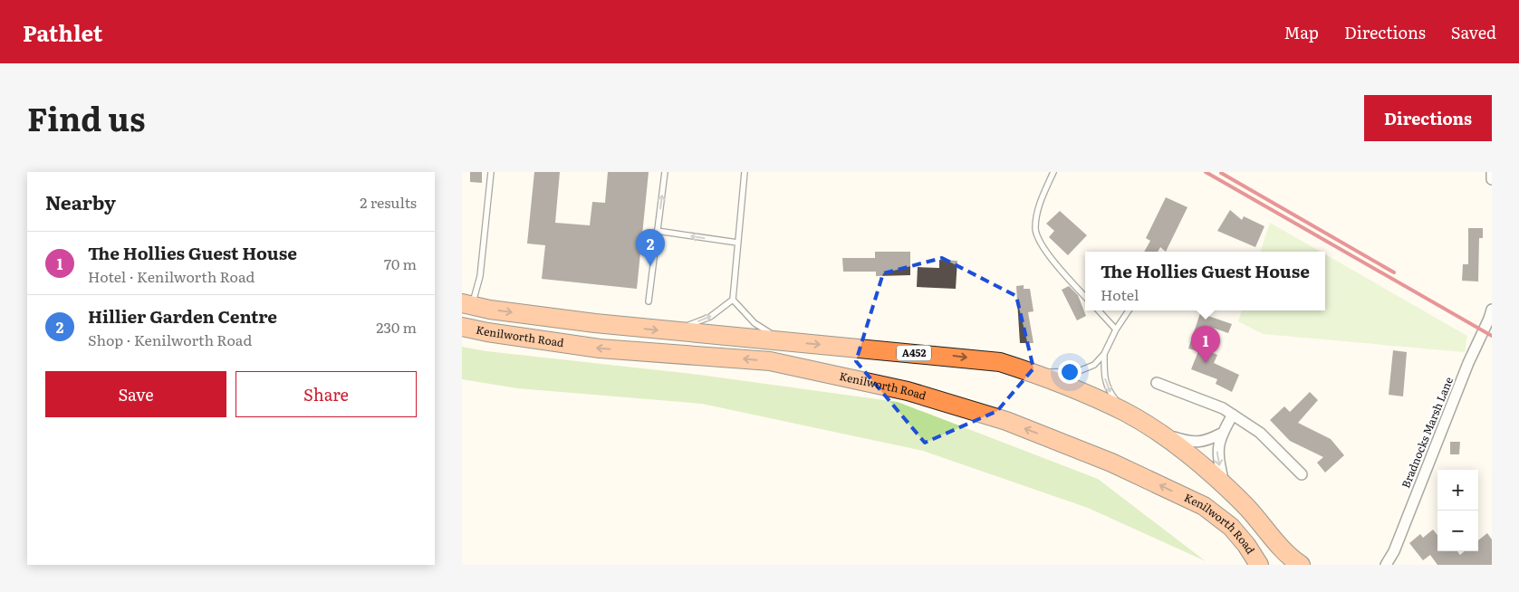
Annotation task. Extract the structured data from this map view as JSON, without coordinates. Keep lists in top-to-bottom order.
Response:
{
  "streets": {
    "highway": ["Kenilworth Road", "A452"],
    "street": ["Bradnocks Marsh Lane"]
  },
  "page": {
    "header": "Pathlet",
    "nav": ["Map", "Directions", "Saved"],
    "title": "Find us",
    "buttons": [
      "Directions",
      ["Save", "Share"]
    ],
    "heading": ["Nearby", "2 results"],
    "pins": ["2", "1"],
    "list": [
      {
        "mark": "1",
        "name": "The Hollies Guest House",
        "note": "Hotel · Kenilworth Road",
        "value": "70 m"
      },
      {
        "mark": "2",
        "name": "Hillier Garden Centre",
        "note": "Shop · Kenilworth Road",
        "value": "230 m"
      }
    ],
    "popup": ["The Hollies Guest House", "Hotel"],
    "map_buttons": ["+", "−"]
  }
}
